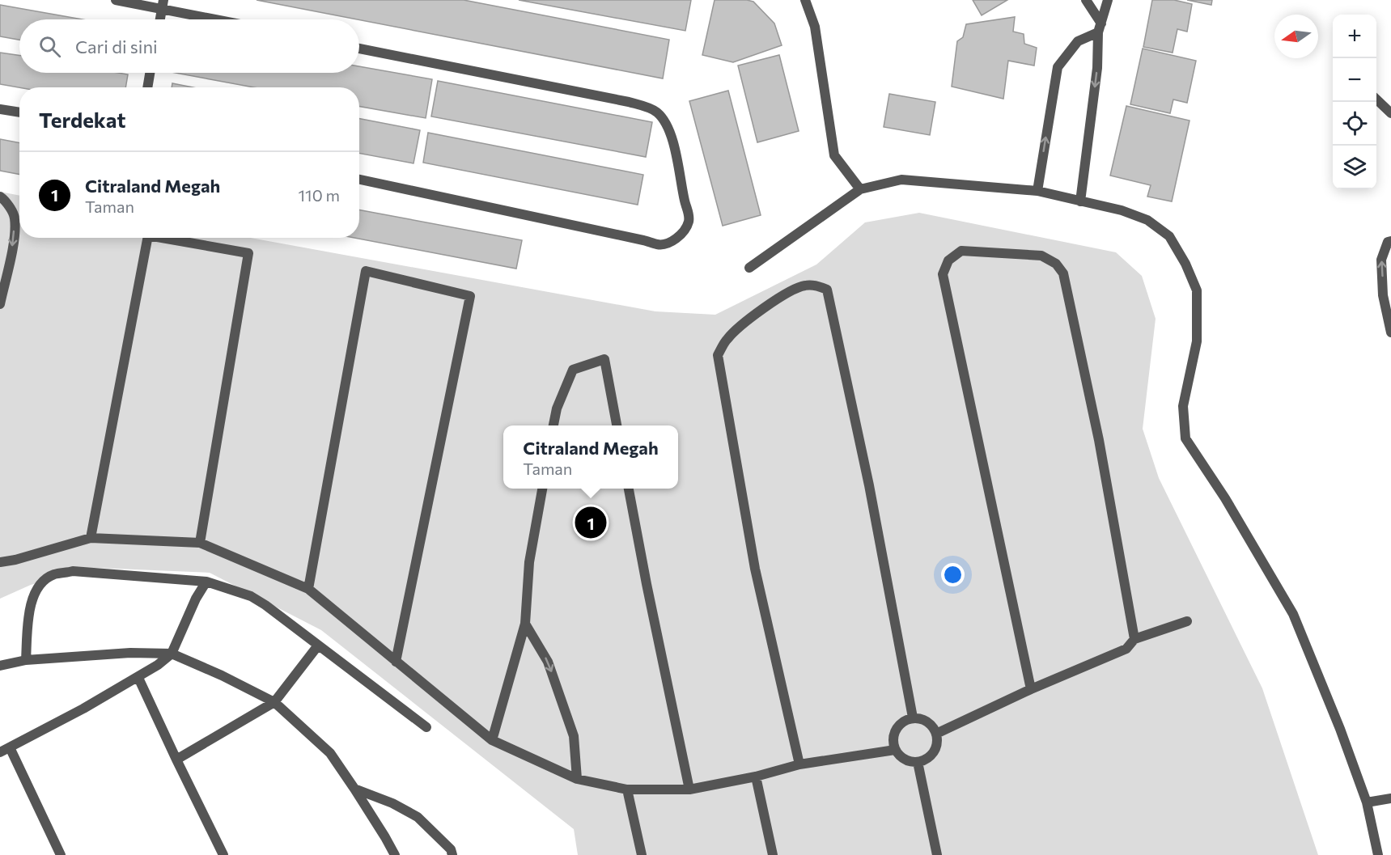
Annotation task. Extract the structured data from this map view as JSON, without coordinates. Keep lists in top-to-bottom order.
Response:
{
  "north": "left",
  "page": {
    "map_buttons": ["+", "−"],
    "search": "Cari di sini",
    "heading": "Terdekat",
    "list": [
      {
        "mark": "1",
        "name": "Citraland Megah",
        "note": "Taman",
        "value": "110 m"
      }
    ],
    "popup": ["Citraland Megah", "Taman"],
    "pins": "1"
  }
}
